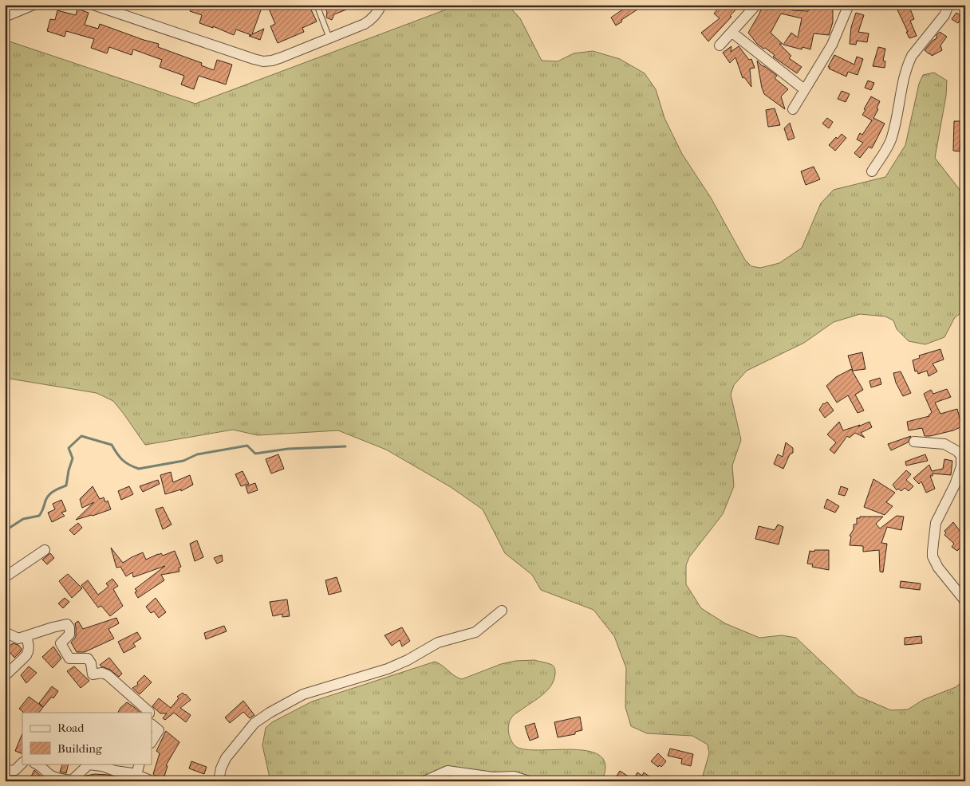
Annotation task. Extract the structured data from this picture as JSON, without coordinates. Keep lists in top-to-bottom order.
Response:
{
  "legend": ["Road", "Building"]
}
